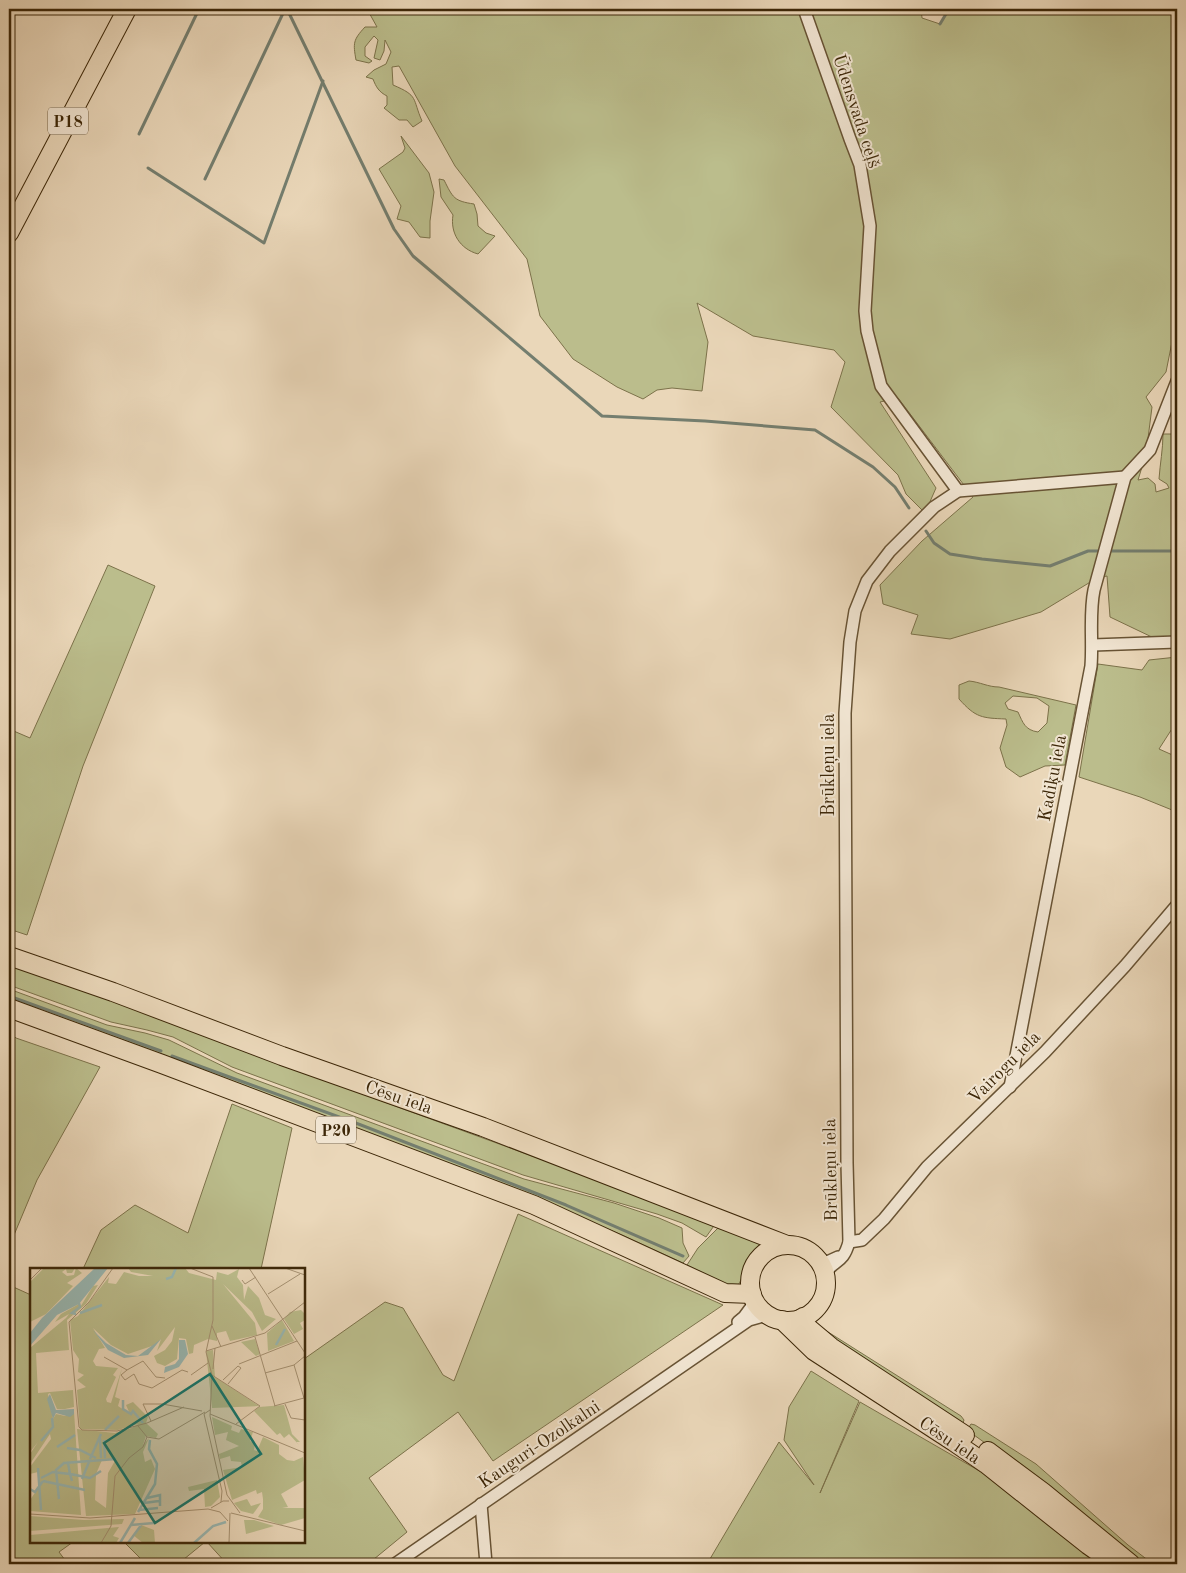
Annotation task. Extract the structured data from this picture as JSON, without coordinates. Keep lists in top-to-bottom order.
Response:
{
  "streets": {
    "main road": ["P18", "Cēsu iela", "P20"],
    "street": [
      "Ūdensvada ceļš",
      "Brūkleņu iela",
      "Kadiķu iela",
      "Vairogu iela",
      "Kauguri-Ozolkalni"
    ]
  },
  "crossings": [
    ["Ūdensvada ceļš", "Brūkleņu iela"],
    ["Brūkleņu iela", "Kadiķu iela"],
    ["Brūkleņu iela", "Vairogu iela"],
    ["Kadiķu iela", "Vairogu iela"],
    ["Cēsu iela", "P20"]
  ]
}
